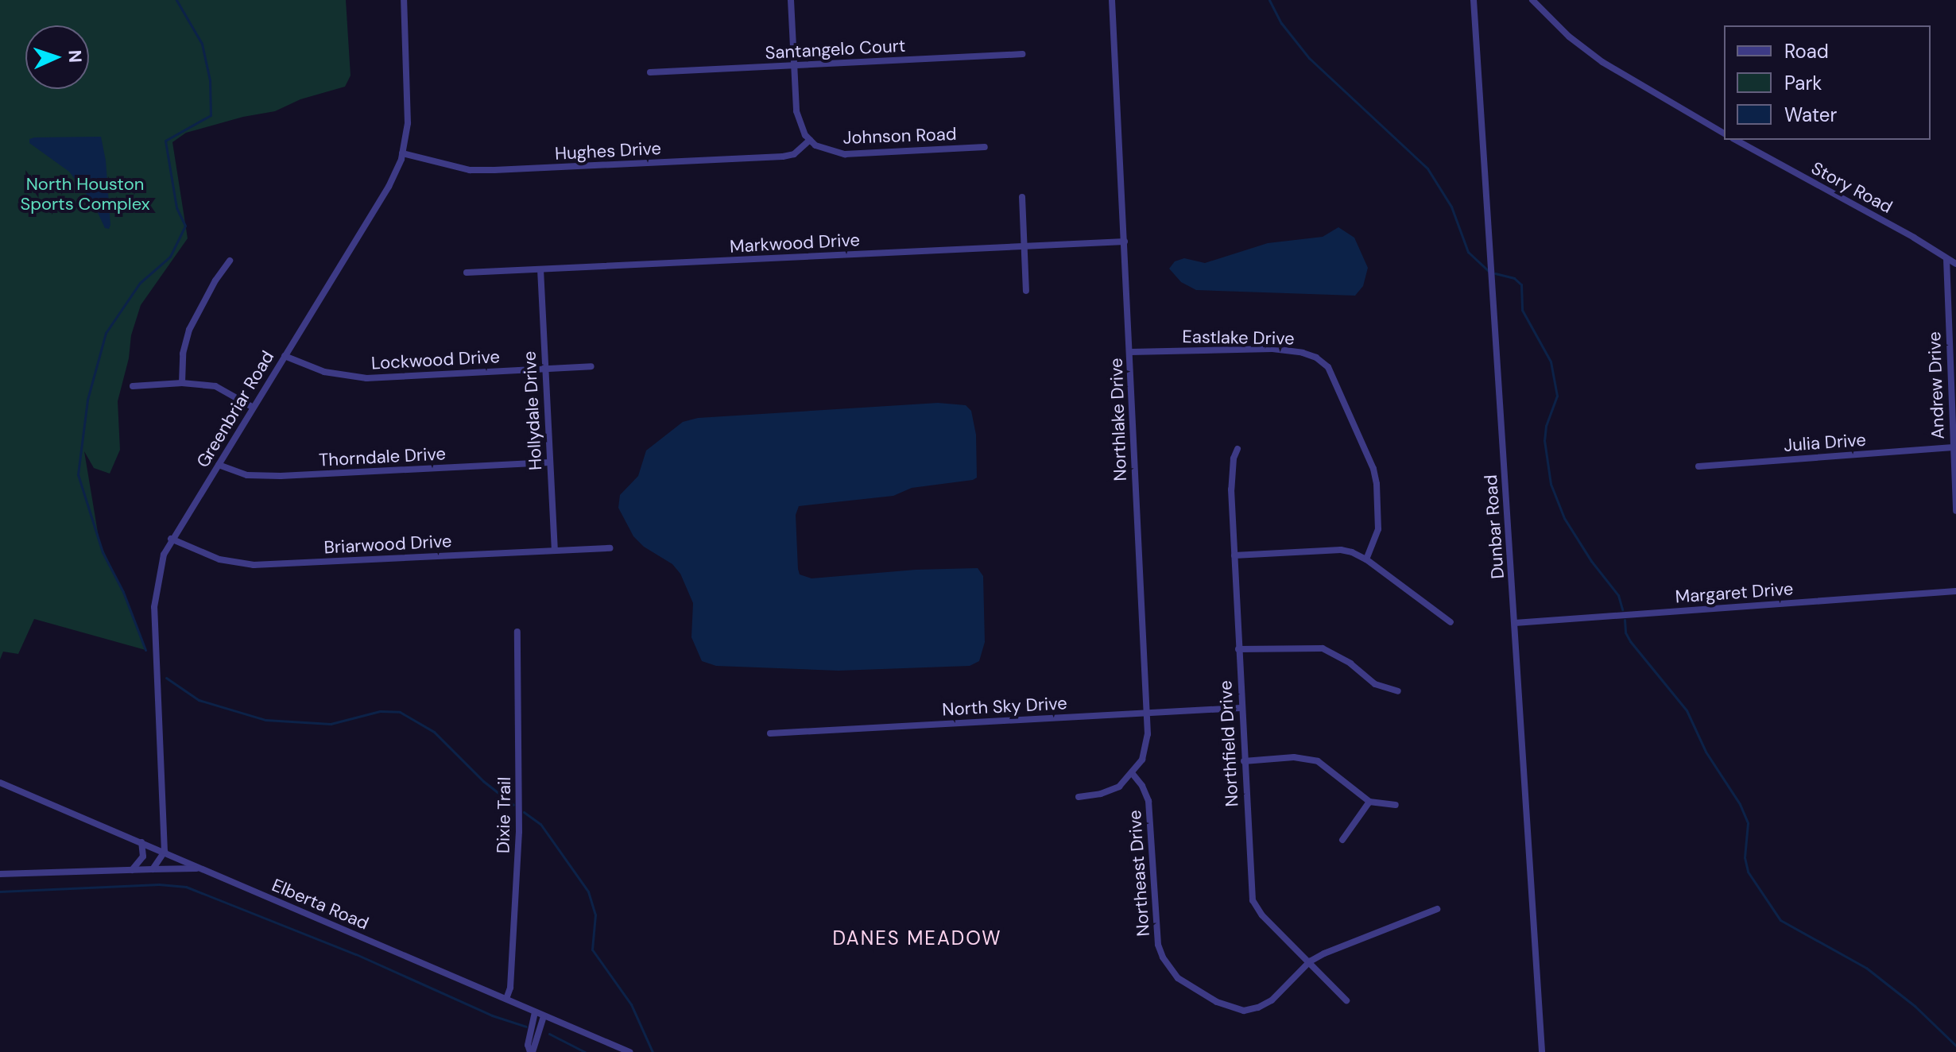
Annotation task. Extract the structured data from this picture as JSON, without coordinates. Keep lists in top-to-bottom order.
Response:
{
  "streets": {
    "street": [
      "Santangelo Court",
      "Johnson Road",
      "Hughes Drive",
      "Story Road",
      "Markwood Drive",
      "Eastlake Drive",
      "Lockwood Drive",
      "Andrew Drive",
      "Greenbriar Road",
      "Hollydale Drive",
      "Northlake Drive",
      "Julia Drive",
      "Thorndale Drive",
      "Dunbar Road",
      "Briarwood Drive",
      "Margaret Drive",
      "North Sky Drive",
      "Northfield Drive",
      "Dixie Trail",
      "Northeast Drive",
      "Elberta Road"
    ]
  },
  "crossings": [
    ["Johnson Road", "Hughes Drive"],
    ["Hughes Drive", "Greenbriar Road"],
    ["Story Road", "Andrew Drive"],
    ["Markwood Drive", "Hollydale Drive"],
    ["Markwood Drive", "Northlake Drive"],
    ["Eastlake Drive", "Northlake Drive"],
    ["Lockwood Drive", "Greenbriar Road"],
    ["Lockwood Drive", "Hollydale Drive"],
    ["Andrew Drive", "Julia Drive"],
    ["Greenbriar Road", "Thorndale Drive"],
    ["Greenbriar Road", "Briarwood Drive"],
    ["Greenbriar Road", "Elberta Road"],
    ["Hollydale Drive", "Thorndale Drive"],
    ["Hollydale Drive", "Briarwood Drive"],
    ["Northlake Drive", "North Sky Drive"],
    ["Northlake Drive", "Northeast Drive"],
    ["Dunbar Road", "Margaret Drive"],
    ["North Sky Drive", "Northfield Drive"],
    ["Northfield Drive", "Northeast Drive"],
    ["Dixie Trail", "Elberta Road"]
  ],
  "districts": ["DANES MEADOW"],
  "parks": ["North Houston Sports Complex"],
  "legend": ["Road", "Park", "Water"],
  "north": "right"
}
